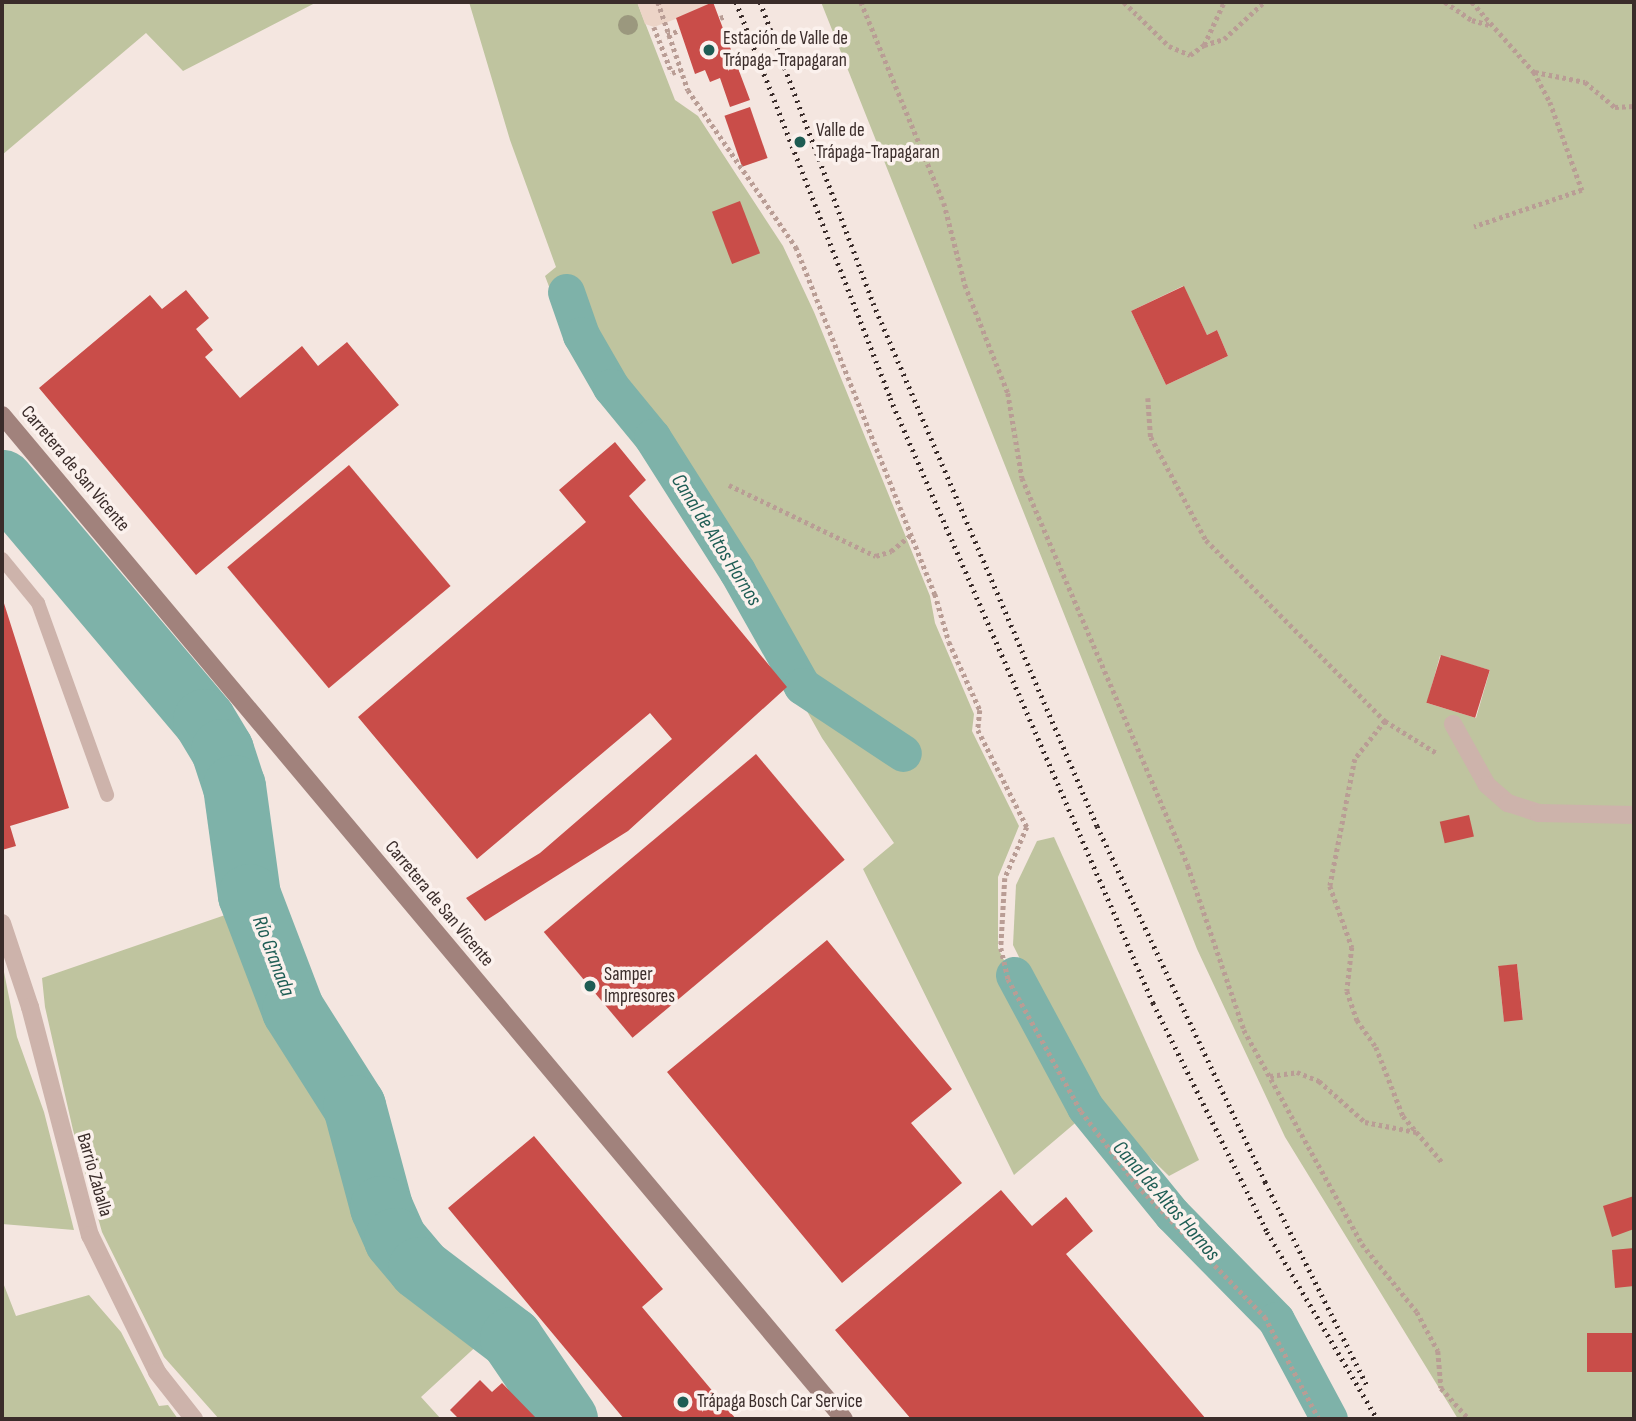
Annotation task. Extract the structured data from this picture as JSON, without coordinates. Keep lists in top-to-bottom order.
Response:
{
  "streets": {
    "street": ["Carretera de San Vicente", "Barrio Zaballa"]
  },
  "water": ["Canal de Altos Hornos", "Río Granada"],
  "places": [
    "Estación de Valle de Trápaga-Trapagaran",
    "Valle de Trápaga-Trapagaran",
    "Samper Impresores",
    "Trápaga Bosch Car Service"
  ]
}
